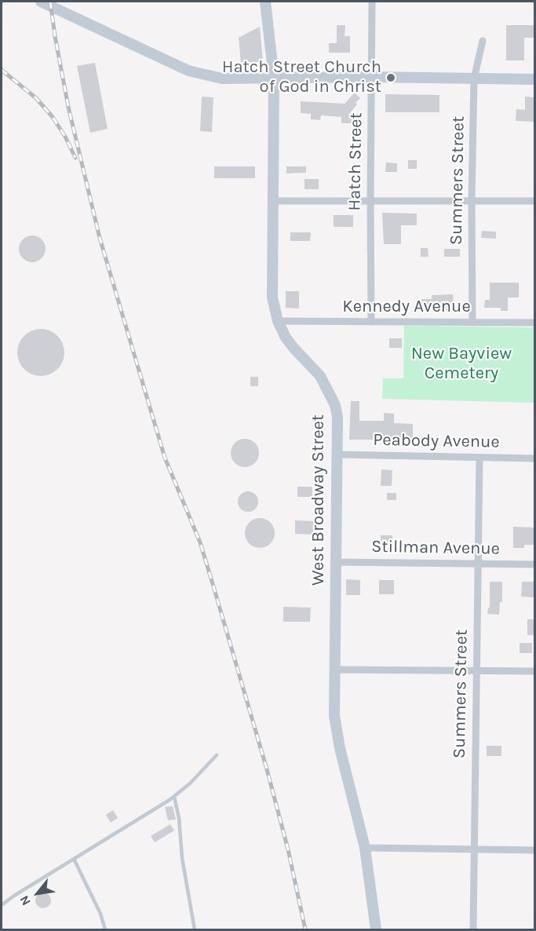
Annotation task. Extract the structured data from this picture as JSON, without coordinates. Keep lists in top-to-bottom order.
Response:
{
  "streets": {
    "street": [
      "Hatch Street",
      "Summers Street",
      "Kennedy Avenue",
      "Peabody Avenue",
      "West Broadway Street",
      "Stillman Avenue"
    ]
  },
  "crossings": [
    ["Hatch Street", "Kennedy Avenue"],
    ["Summers Street", "Kennedy Avenue"],
    ["Summers Street", "Peabody Avenue"],
    ["Summers Street", "Stillman Avenue"],
    ["Kennedy Avenue", "West Broadway Street"],
    ["Peabody Avenue", "West Broadway Street"],
    ["West Broadway Street", "Stillman Avenue"]
  ],
  "parks": ["New Bayview Cemetery"],
  "places": ["Hatch Street Church of God in Christ"],
  "north": "bottom left"
}
